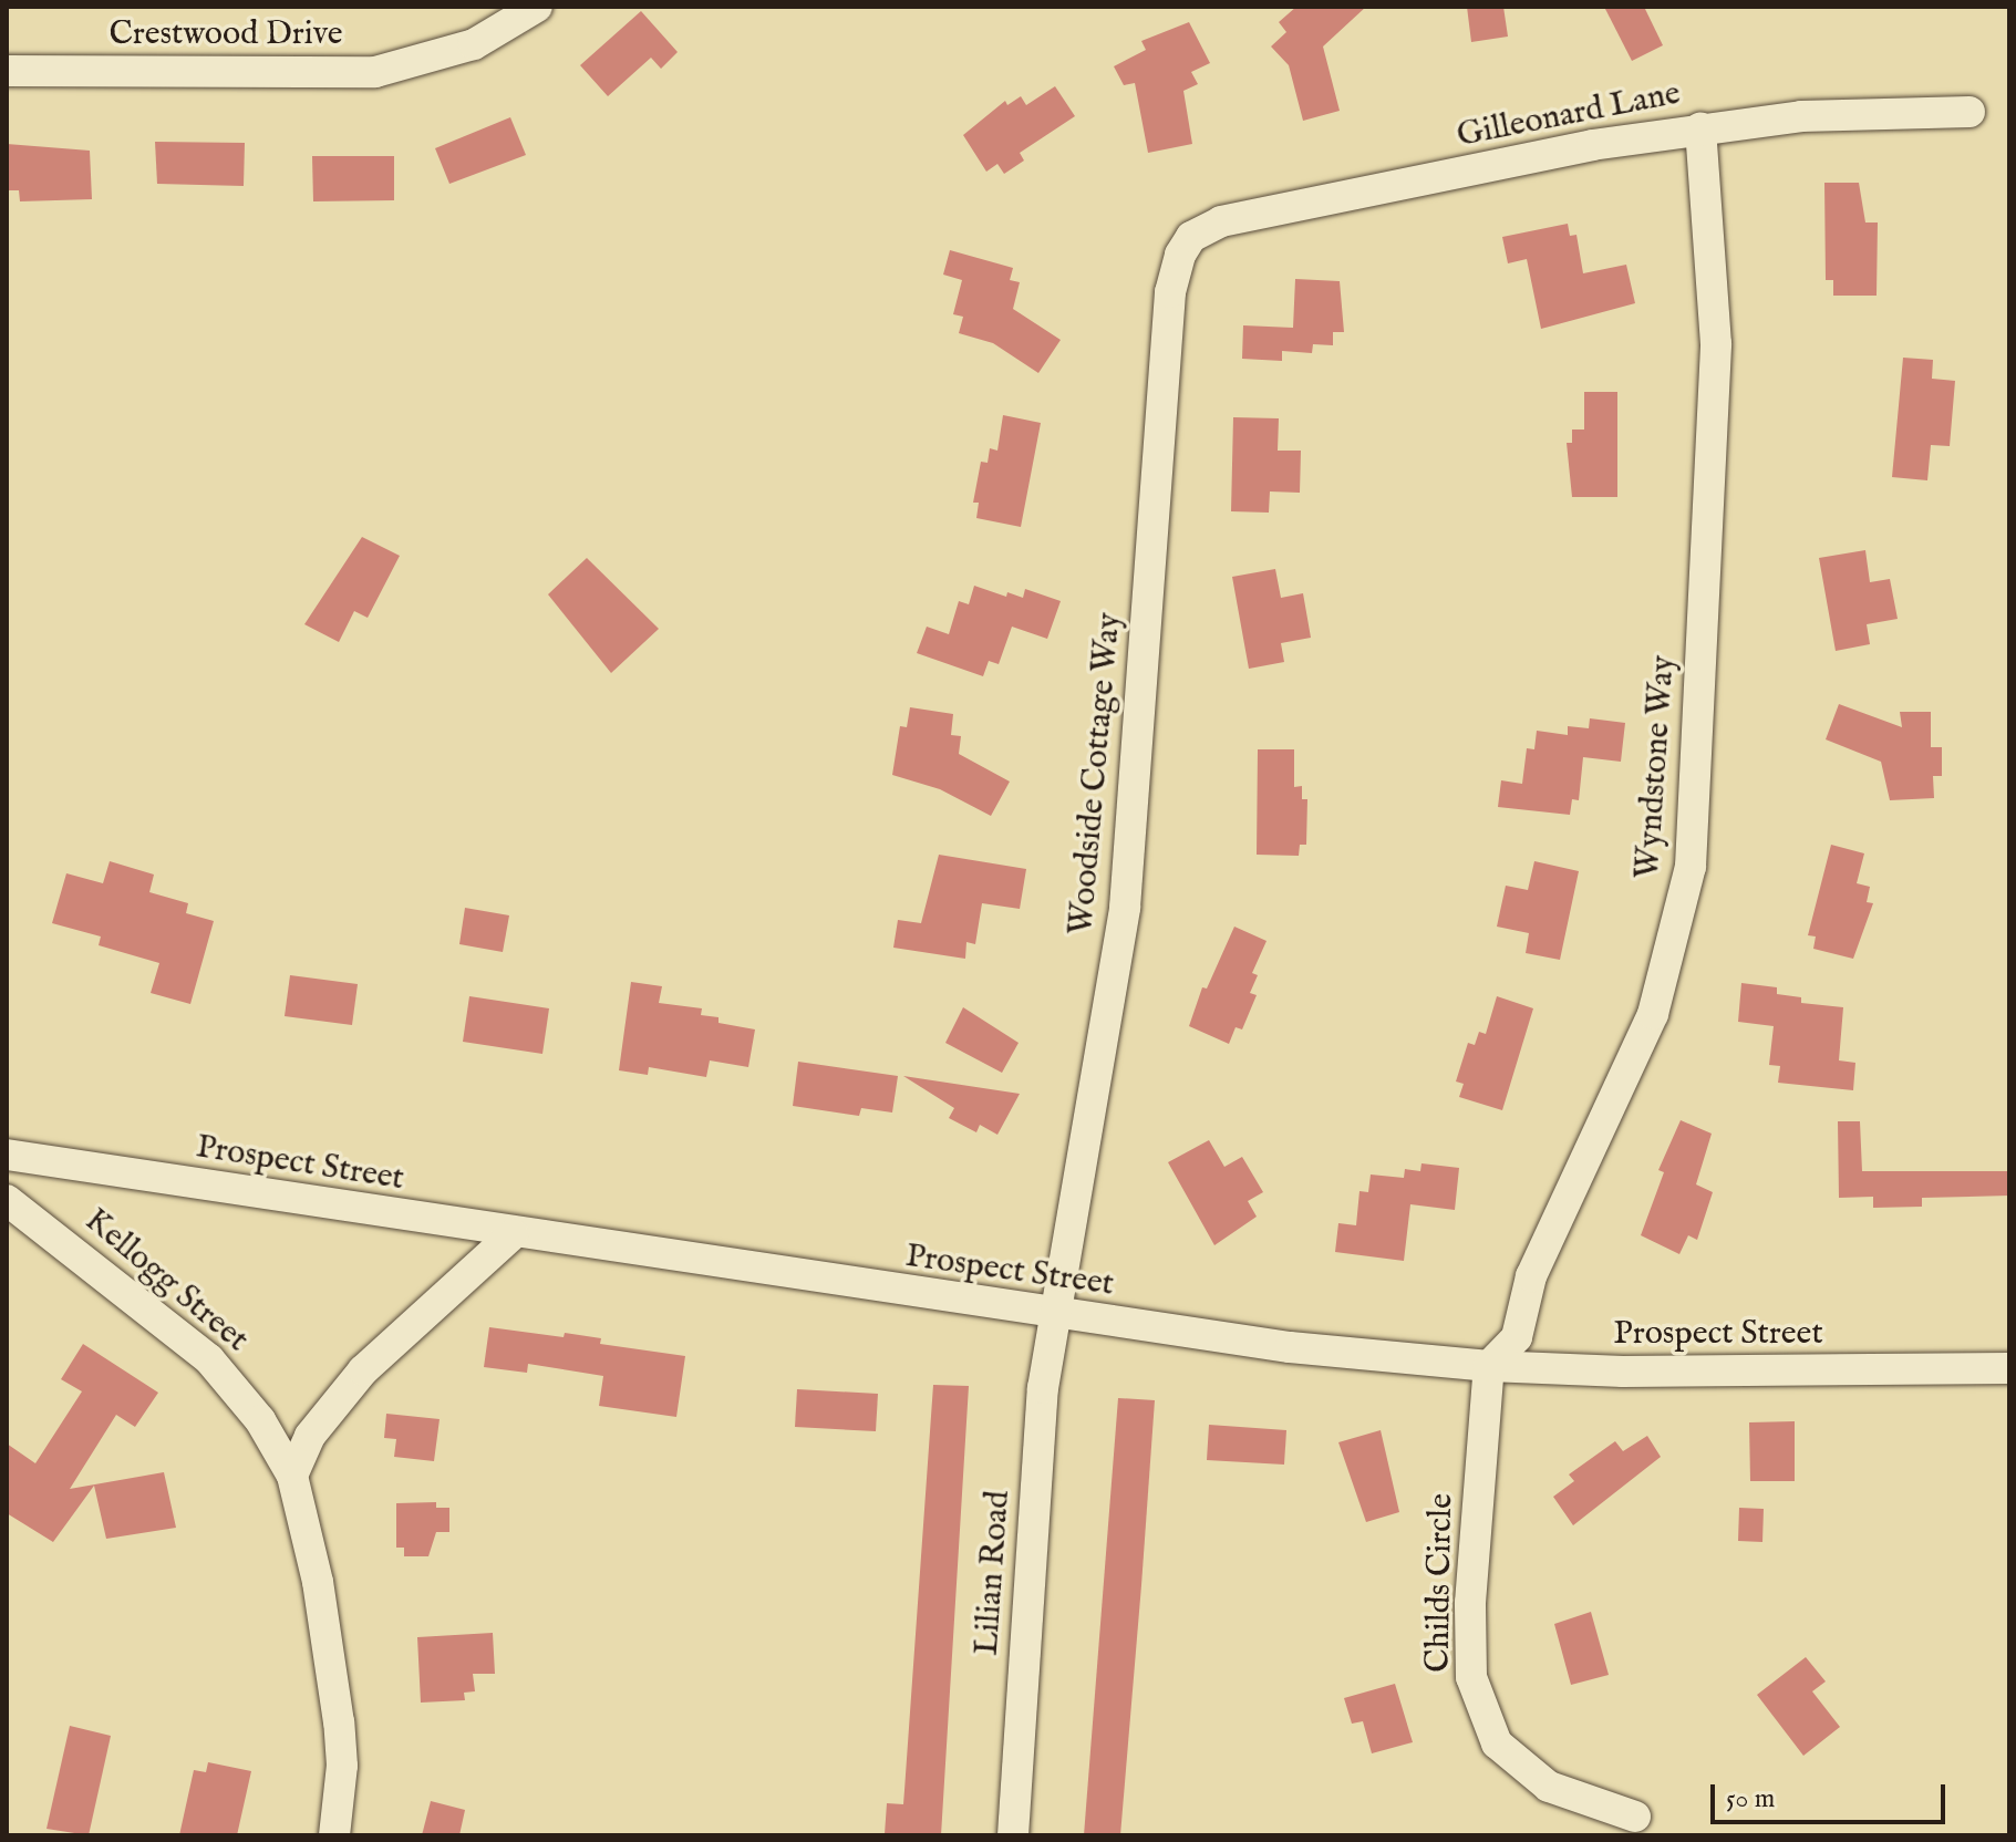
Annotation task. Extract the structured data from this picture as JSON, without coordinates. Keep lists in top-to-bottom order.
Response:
{
  "streets": {
    "street": [
      "Crestwood Drive",
      "Gilleonard Lane",
      "Wyndstone Way",
      "Woodside Cottage Way",
      "Prospect Street",
      "Kellogg Street",
      "Lilian Road",
      "Childs Circle"
    ]
  },
  "crossings": [
    ["Gilleonard Lane", "Wyndstone Way"],
    ["Gilleonard Lane", "Woodside Cottage Way"],
    ["Wyndstone Way", "Prospect Street"],
    ["Wyndstone Way", "Childs Circle"],
    ["Woodside Cottage Way", "Prospect Street"],
    ["Woodside Cottage Way", "Lilian Road"],
    ["Prospect Street", "Lilian Road"],
    ["Prospect Street", "Childs Circle"]
  ],
  "scale_bar": "50 m"
}
